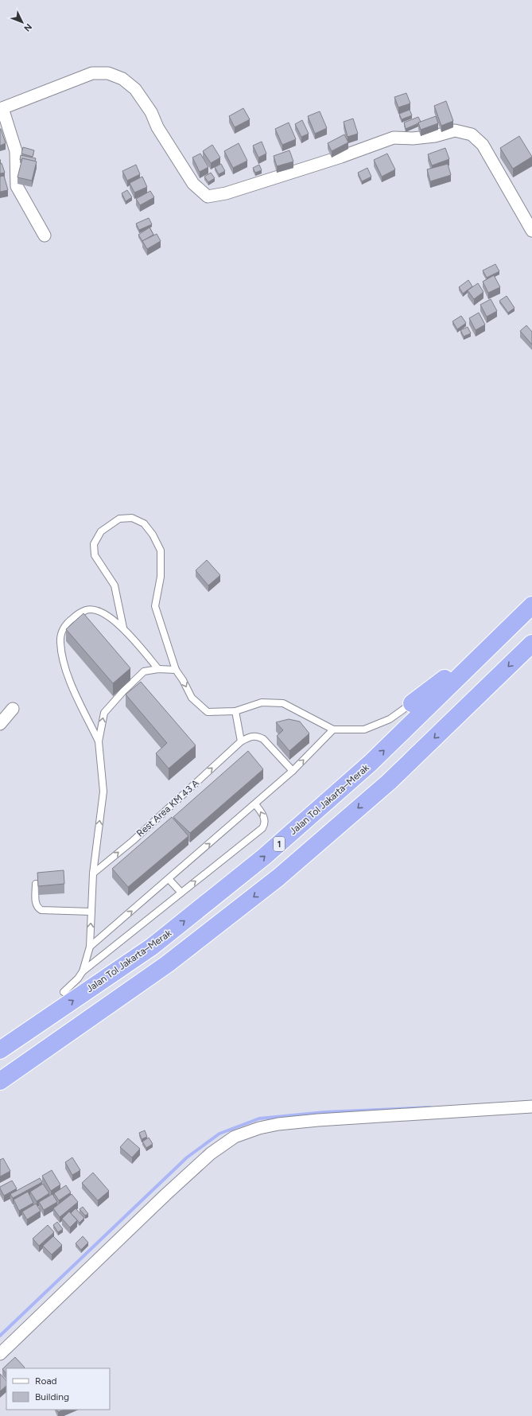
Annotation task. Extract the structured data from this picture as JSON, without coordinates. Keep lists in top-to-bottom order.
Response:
{
  "streets": {
    "highway": ["Jalan Tol Jakarta–Merak", "1"],
    "lane": ["Rest Area KM 43 A"]
  },
  "legend": ["Road", "Building"],
  "north": "bottom right"
}
